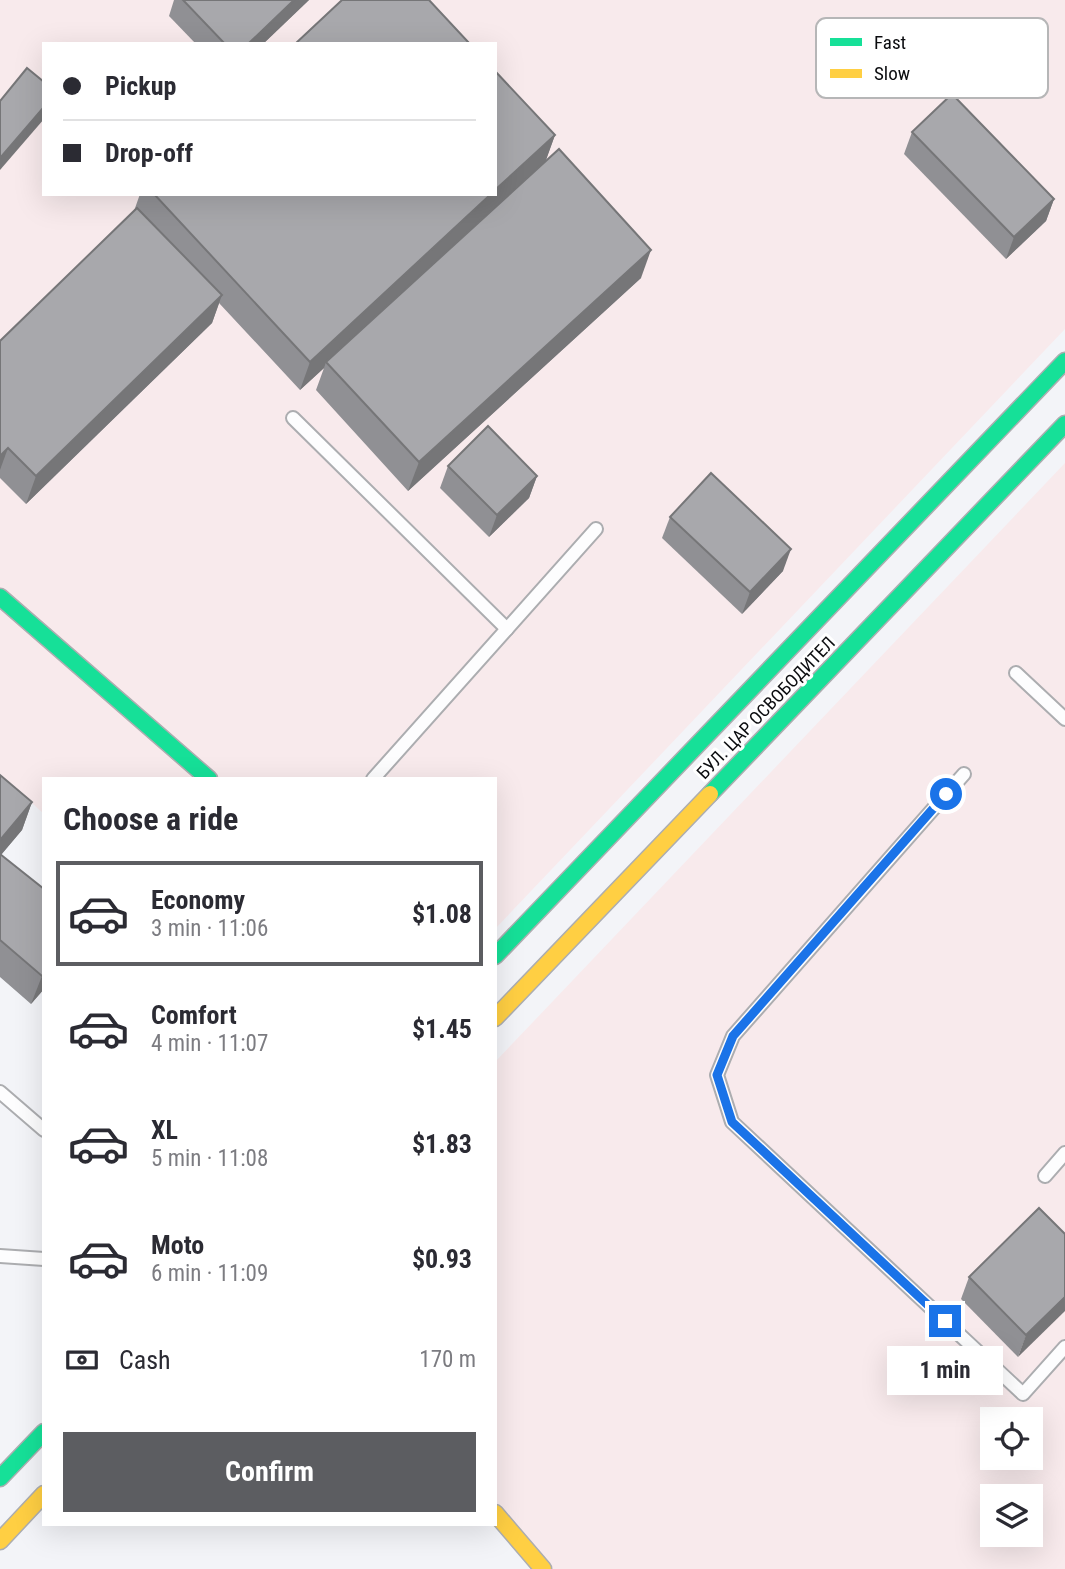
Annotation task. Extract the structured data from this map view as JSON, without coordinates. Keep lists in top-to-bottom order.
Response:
{
  "streets": {
    "main road": ["БУЛ. ЦАР ОСВОБОДИТЕЛ"]
  },
  "legend": ["Fast", "Slow"],
  "page": {
    "banner": ["Pickup", "Drop-off"],
    "heading": "Choose a ride",
    "list": [
      {
        "name": "Economy",
        "note": "3 min · 11:06",
        "value": "$1.08"
      },
      {
        "name": "Comfort",
        "note": "4 min · 11:07",
        "value": "$1.45"
      },
      {
        "name": "XL",
        "note": "5 min · 11:08",
        "value": "$1.83"
      },
      {
        "name": "Moto",
        "note": "6 min · 11:09",
        "value": "$0.93"
      }
    ],
    "pay": ["Cash", "170 m"],
    "bubble": "1 min",
    "buttons": "Confirm"
  }
}
